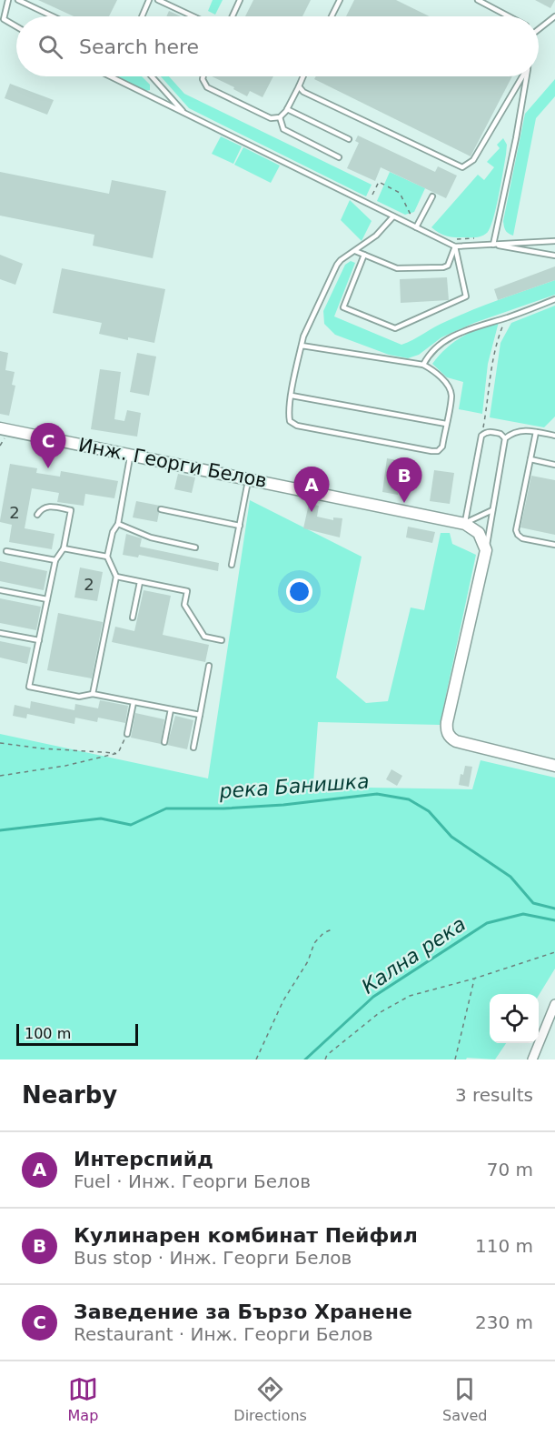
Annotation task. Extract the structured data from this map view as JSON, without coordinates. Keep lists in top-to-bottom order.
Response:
{
  "streets": {
    "street": ["Инж. Георги Белов"]
  },
  "water": ["река Банишка", "Кална река"],
  "house_numbers": ["2", "2"],
  "scale_bar": "100 m",
  "page": {
    "search": "Search here",
    "pins": ["C", "B", "A"],
    "scale": "100 m",
    "heading": ["Nearby", "3 results"],
    "list": [
      {
        "mark": "A",
        "name": "Интерспийд",
        "note": "Fuel · Инж. Георги Белов",
        "value": "70 m"
      },
      {
        "mark": "B",
        "name": "Кулинарен комбинат Пейфил",
        "note": "Bus stop · Инж. Георги Белов",
        "value": "110 m"
      },
      {
        "mark": "C",
        "name": "Заведение за Бързо Хранене",
        "note": "Restaurant · Инж. Георги Белов",
        "value": "230 m"
      }
    ],
    "nav": ["Map", "Directions", "Saved"]
  }
}
